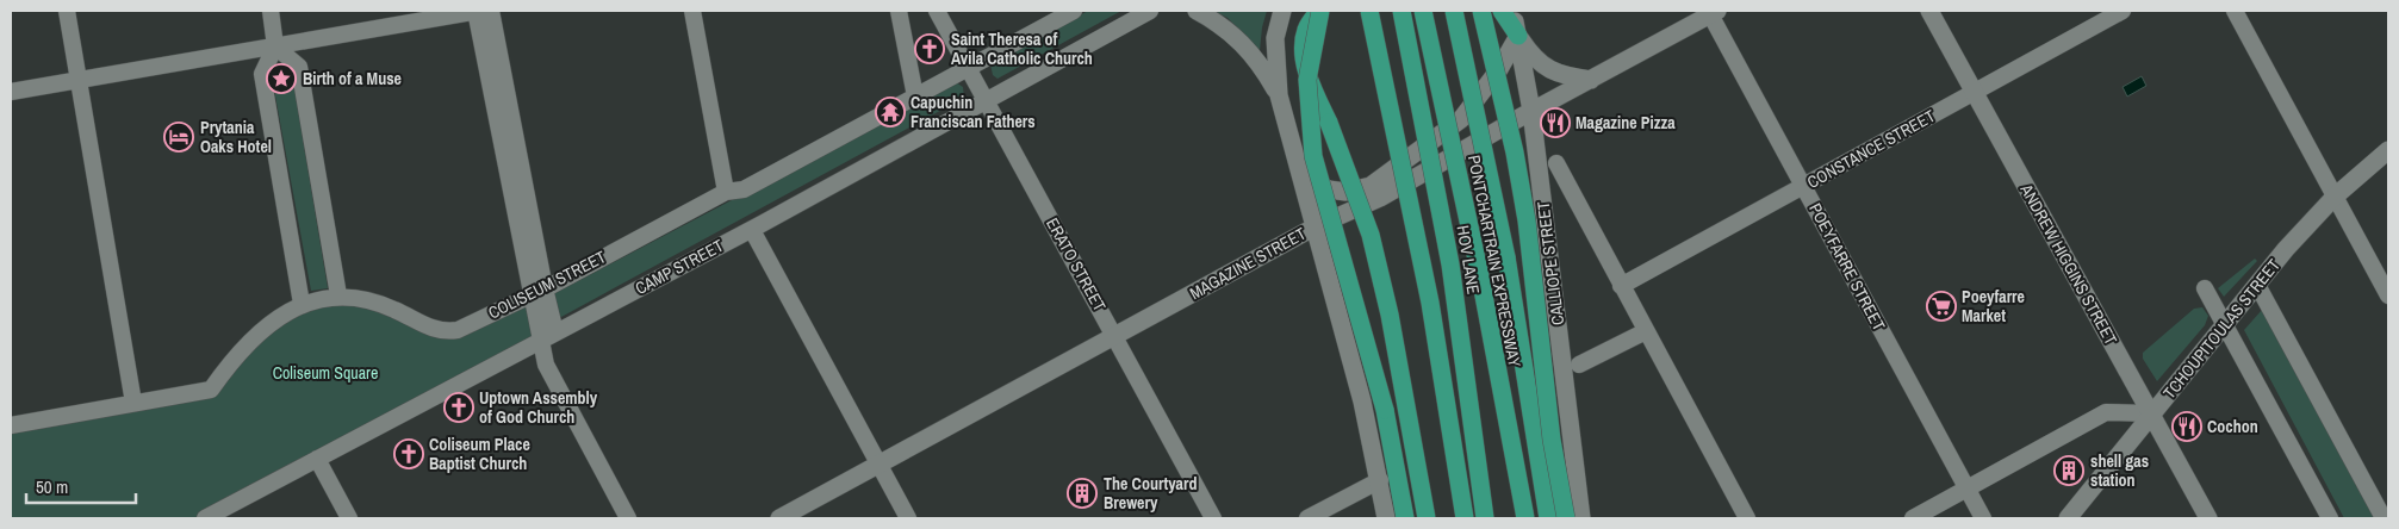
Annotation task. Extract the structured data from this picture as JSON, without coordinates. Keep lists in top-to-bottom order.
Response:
{
  "streets": {
    "highway": ["HOV LANE", "PONTCHARTRAIN EXPRESSWAY"],
    "street": [
      "CONSTANCE STREET",
      "MAGAZINE STREET",
      "CALLIOPE STREET",
      "ERATO STREET",
      "ANDREW HIGGINS STREET",
      "CAMP STREET",
      "POEYFARRE STREET",
      "COLISEUM STREET",
      "TCHOUPITOULAS STREET"
    ]
  },
  "crossings": [
    ["CONSTANCE STREET", "ANDREW HIGGINS STREET"],
    ["CONSTANCE STREET", "POEYFARRE STREET"],
    ["MAGAZINE STREET", "CALLIOPE STREET"],
    ["MAGAZINE STREET", "ERATO STREET"],
    ["MAGAZINE STREET", "POEYFARRE STREET"],
    ["ERATO STREET", "CAMP STREET"],
    ["ERATO STREET", "COLISEUM STREET"],
    ["ANDREW HIGGINS STREET", "TCHOUPITOULAS STREET"]
  ],
  "parks": ["Coliseum Square"],
  "places": {
    "church": ["Saint Theresa of Avila Catholic Church", "Uptown Assembly of God Church", "Coliseum Place Baptist Church"],
    "place": ["Birth of a Muse"],
    "temple": ["Capuchin Franciscan Fathers"],
    "restaurant": ["Magazine Pizza", "Cochon"],
    "hotel": ["Prytania Oaks Hotel"],
    "supermarket": ["Poeyfarre Market"],
    "building": ["shell gas station", "The Courtyard Brewery"]
  },
  "scale_bar": "50 m"
}
